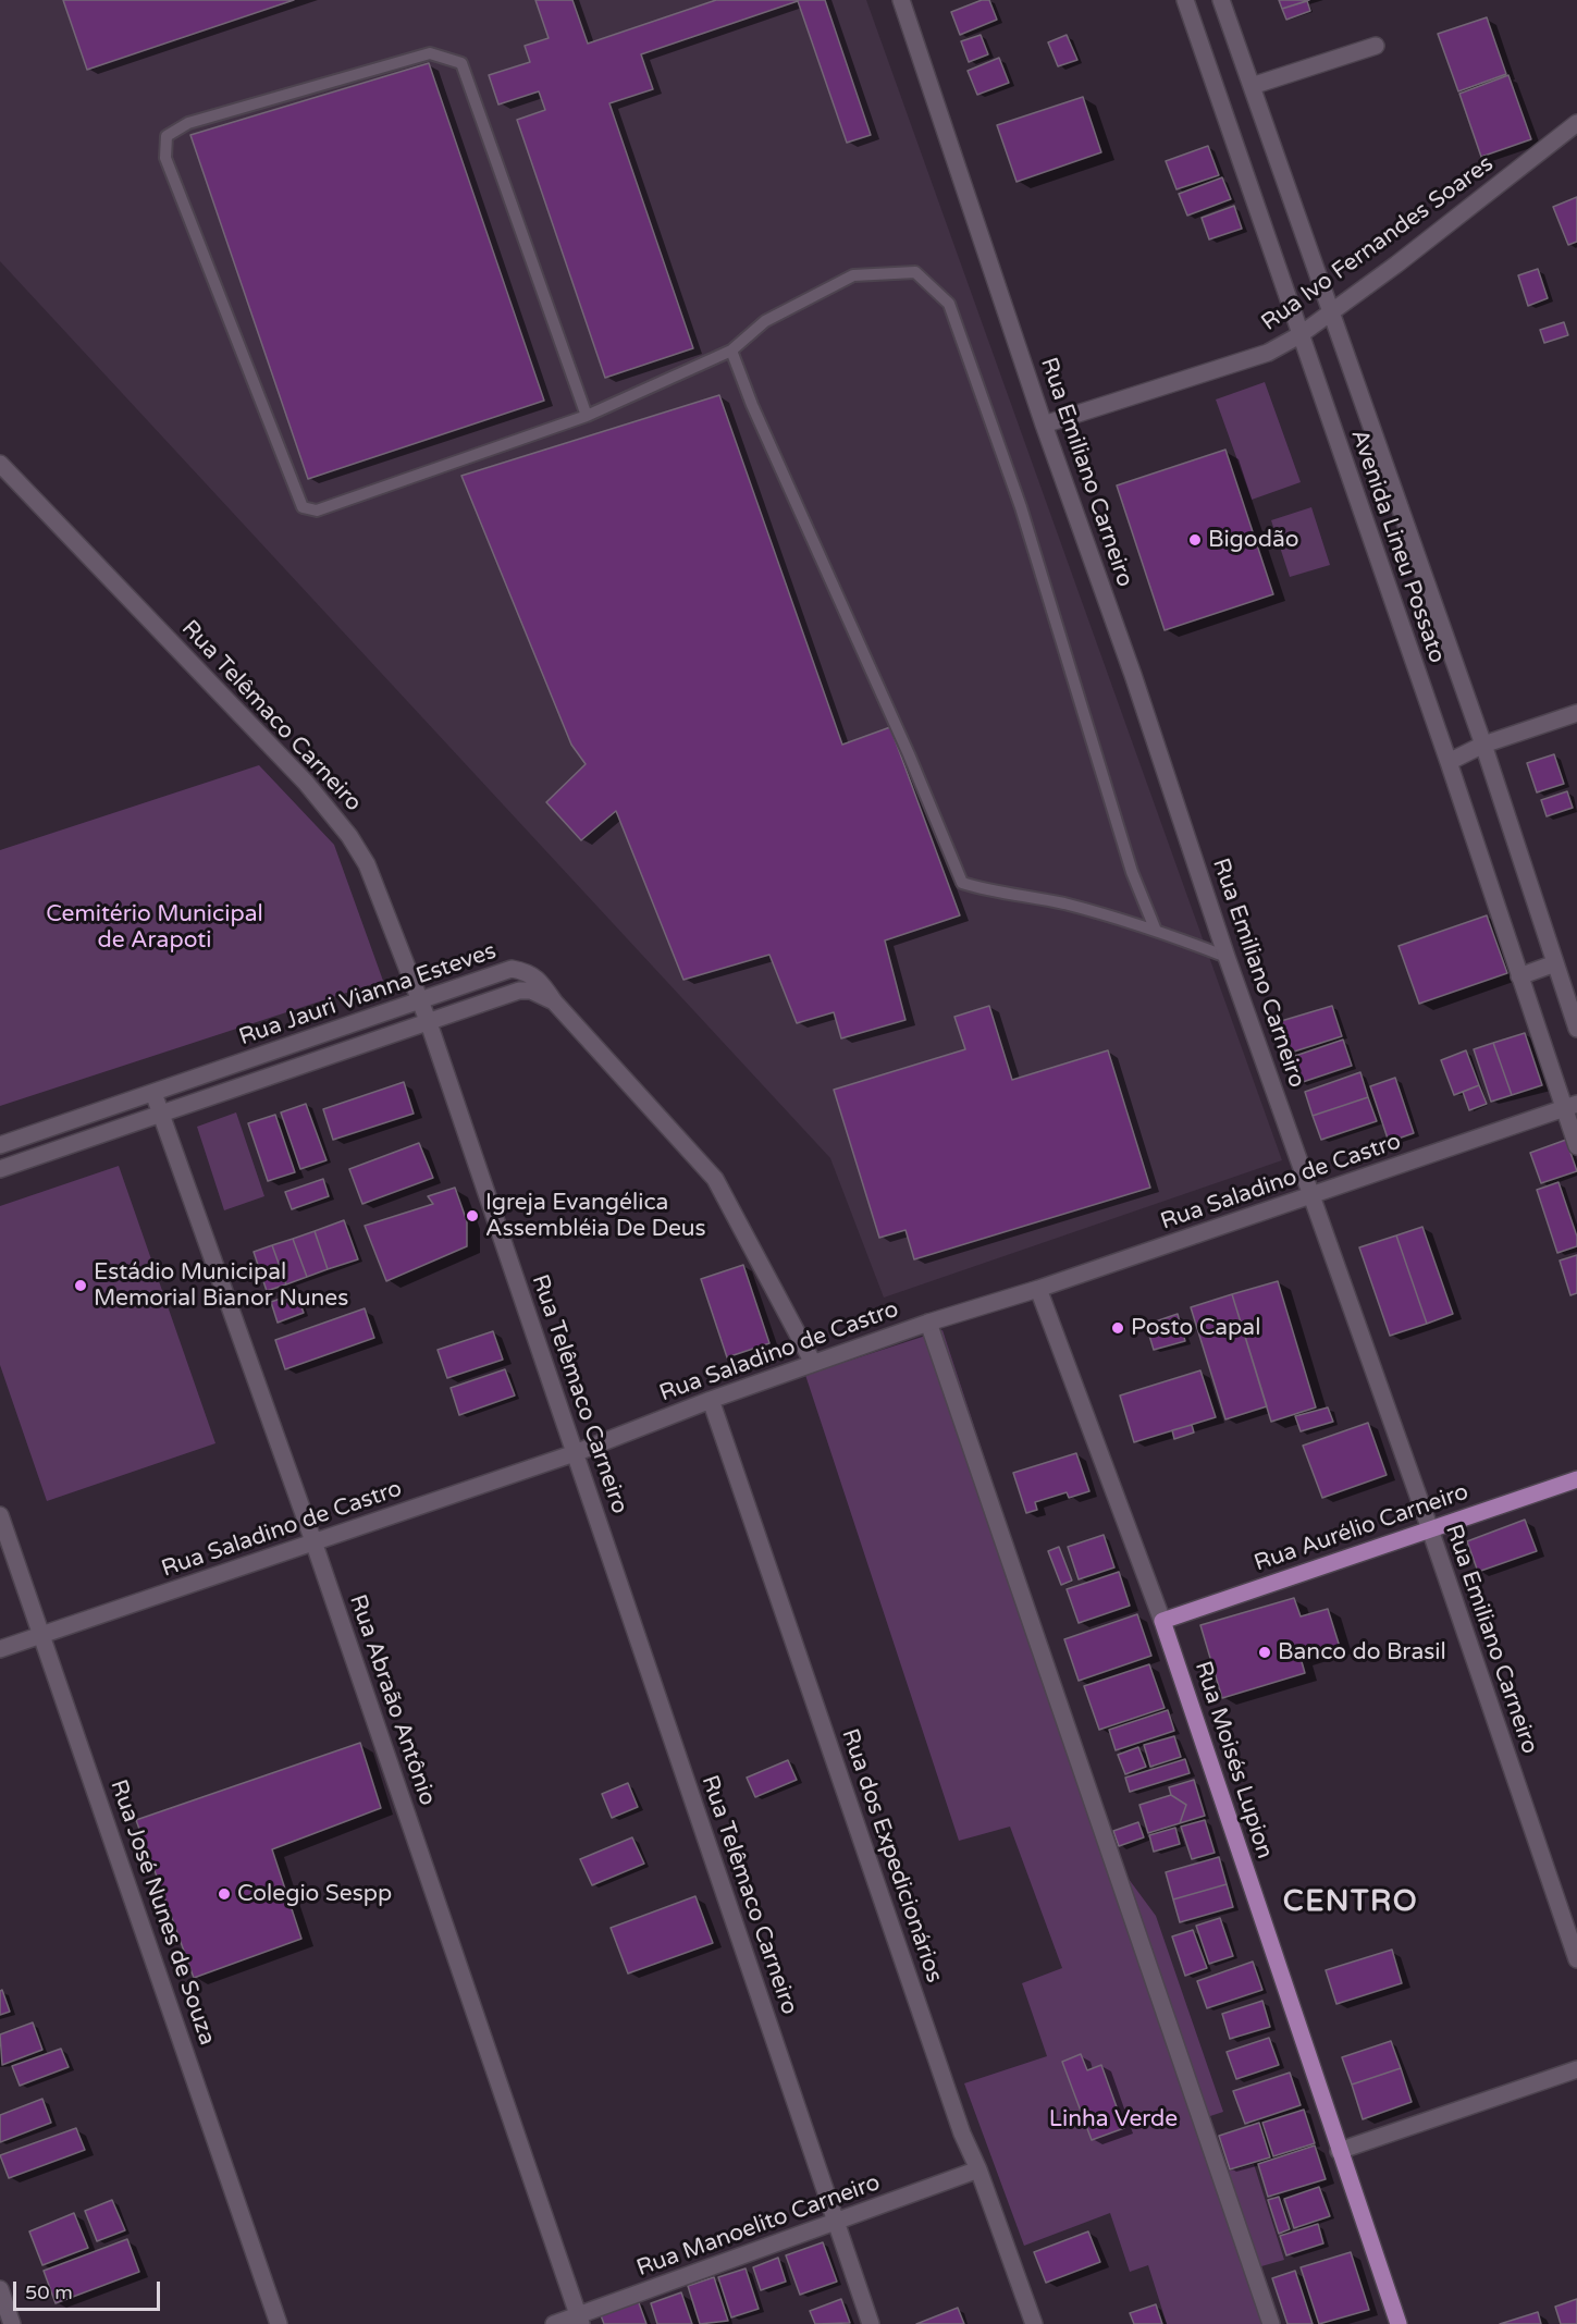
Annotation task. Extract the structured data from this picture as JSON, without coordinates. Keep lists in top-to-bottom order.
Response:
{
  "streets": {
    "main road": ["Rua Aurélio Carneiro", "Rua Moisés Lupion"],
    "street": [
      "Rua Ivo Fernandes Soares",
      "Rua Emiliano Carneiro",
      "Avenida Lineu Possato",
      "Rua Telêmaco Carneiro",
      "Rua Jauri Vianna Esteves",
      "Rua Saladino de Castro",
      "Rua Abraão Antônio",
      "Rua dos Expedicionários",
      "Rua José Nunes de Souza",
      "Rua Manoelito Carneiro"
    ]
  },
  "crossings": [
    ["Rua Ivo Fernandes Soares", "Rua Emiliano Carneiro"],
    ["Rua Ivo Fernandes Soares", "Avenida Lineu Possato"],
    ["Rua Emiliano Carneiro", "Rua Saladino de Castro"],
    ["Rua Emiliano Carneiro", "Rua Aurélio Carneiro"],
    ["Avenida Lineu Possato", "Rua Saladino de Castro"],
    ["Rua Telêmaco Carneiro", "Rua Jauri Vianna Esteves"],
    ["Rua Telêmaco Carneiro", "Rua Saladino de Castro"],
    ["Rua Telêmaco Carneiro", "Rua Manoelito Carneiro"],
    ["Rua Jauri Vianna Esteves", "Rua Abraão Antônio"],
    ["Rua Saladino de Castro", "Rua Abraão Antônio"],
    ["Rua Saladino de Castro", "Rua Moisés Lupion"],
    ["Rua Saladino de Castro", "Rua dos Expedicionários"],
    ["Rua Saladino de Castro", "Rua José Nunes de Souza"],
    ["Rua Aurélio Carneiro", "Rua Moisés Lupion"],
    ["Rua Abraão Antônio", "Rua Manoelito Carneiro"],
    ["Rua dos Expedicionários", "Rua Manoelito Carneiro"]
  ],
  "districts": ["CENTRO"],
  "parks": ["Cemitério Municipal de Arapoti", "Linha Verde"],
  "places": [
    "Bigodão",
    "Igreja Evangélica Assembléia De Deus",
    "Estádio Municipal Memorial Bianor Nunes",
    "Posto Capal",
    "Banco do Brasil",
    "Colegio Sespp"
  ],
  "scale_bar": "50 m"
}
